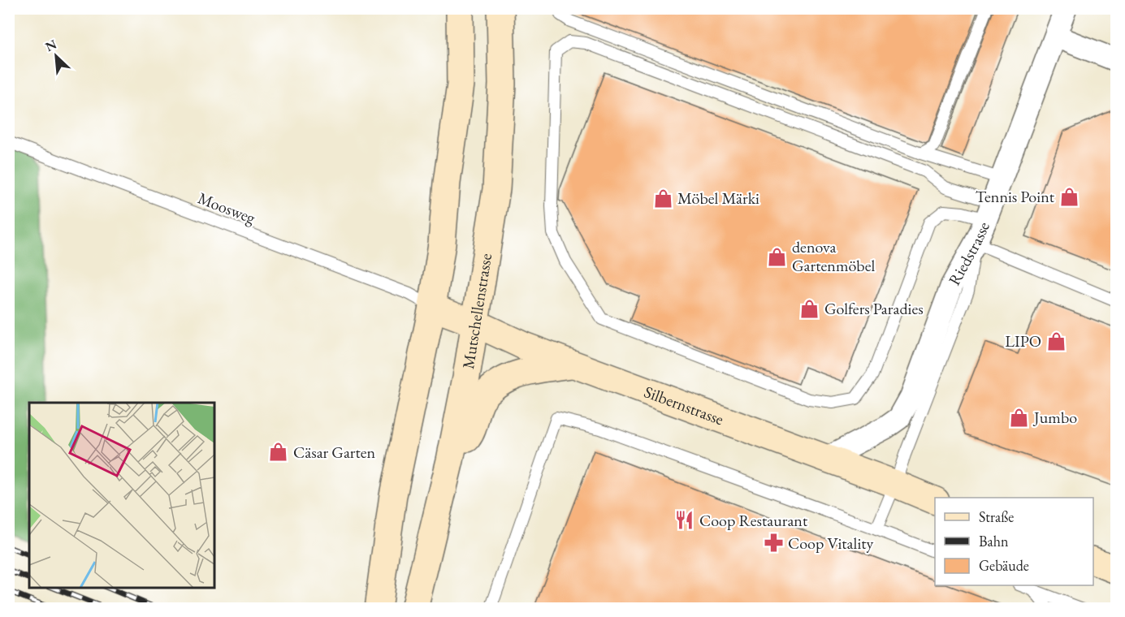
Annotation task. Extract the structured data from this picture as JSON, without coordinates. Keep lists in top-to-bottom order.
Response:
{
  "streets": {
    "main road": ["Mutschellenstrasse", "Silbernstrasse"],
    "street": ["Riedstrasse"],
    "lane": ["Moosweg"]
  },
  "crossings": [
    ["Moosweg", "Silbernstrasse"],
    ["Riedstrasse", "Silbernstrasse"],
    ["Mutschellenstrasse", "Silbernstrasse"]
  ],
  "places": {
    "shop": [
      "Tennis Point",
      "Möbel Märki",
      "denova Gartenmöbel",
      "Golfers Paradies",
      "LIPO",
      "Jumbo",
      "Cäsar Garten"
    ],
    "restaurant": ["Coop Restaurant"],
    "pharmacy": ["Coop Vitality"]
  },
  "legend": ["Straße", "Bahn", "Gebäude"],
  "north": "top left"
}
